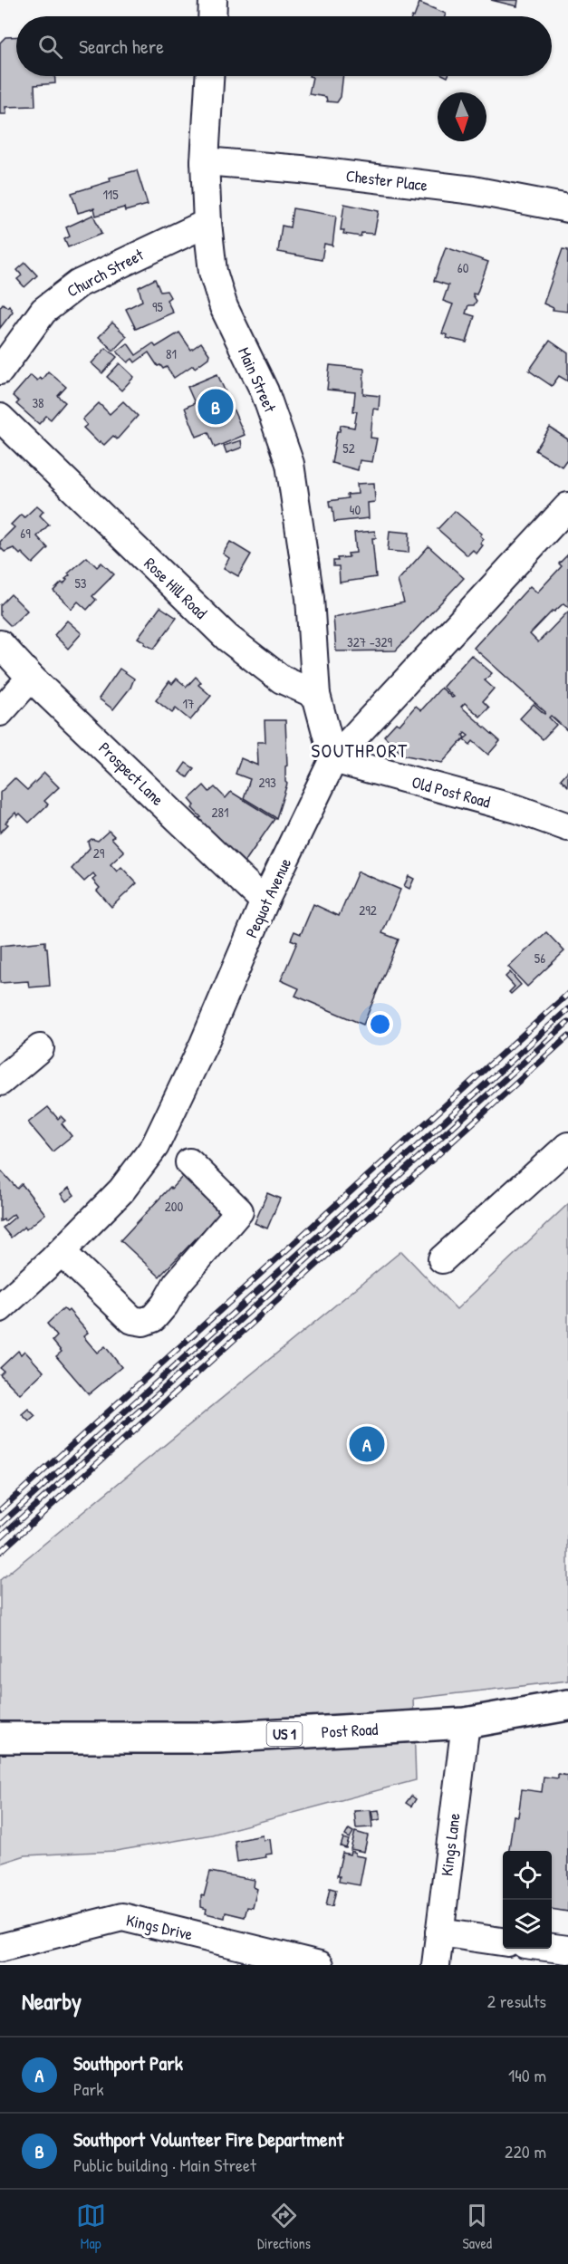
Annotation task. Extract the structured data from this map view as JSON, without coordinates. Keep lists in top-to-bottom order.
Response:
{
  "streets": {
    "main road": ["Post Road", "US 1"],
    "street": [
      "Chester Place",
      "Church Street",
      "Main Street",
      "Rose Hill Road",
      "Prospect Lane",
      "Old Post Road",
      "Pequot Avenue",
      "Kings Lane",
      "Kings Drive"
    ]
  },
  "crossings": [
    ["Chester Place", "Main Street"],
    ["Church Street", "Main Street"],
    ["Main Street", "Rose Hill Road"],
    ["Prospect Lane", "Pequot Avenue"],
    ["Old Post Road", "Pequot Avenue"],
    ["Post Road", "Kings Lane"]
  ],
  "districts": ["SOUTHPORT"],
  "house_numbers": [
    "115",
    "60",
    "95",
    "81",
    "38",
    "52",
    "40",
    "69",
    "53",
    "327 -329",
    "17",
    "293",
    "281",
    "29",
    "292",
    "56",
    "200"
  ],
  "north": "bottom",
  "page": {
    "search": "Search here",
    "pins": ["B", "A"],
    "heading": ["Nearby", "2 results"],
    "list": [
      {
        "mark": "A",
        "name": "Southport Park",
        "note": "Park",
        "value": "140 m"
      },
      {
        "mark": "B",
        "name": "Southport Volunteer Fire Department",
        "note": "Public building · Main Street",
        "value": "220 m"
      }
    ],
    "nav": ["Map", "Directions", "Saved"]
  }
}
